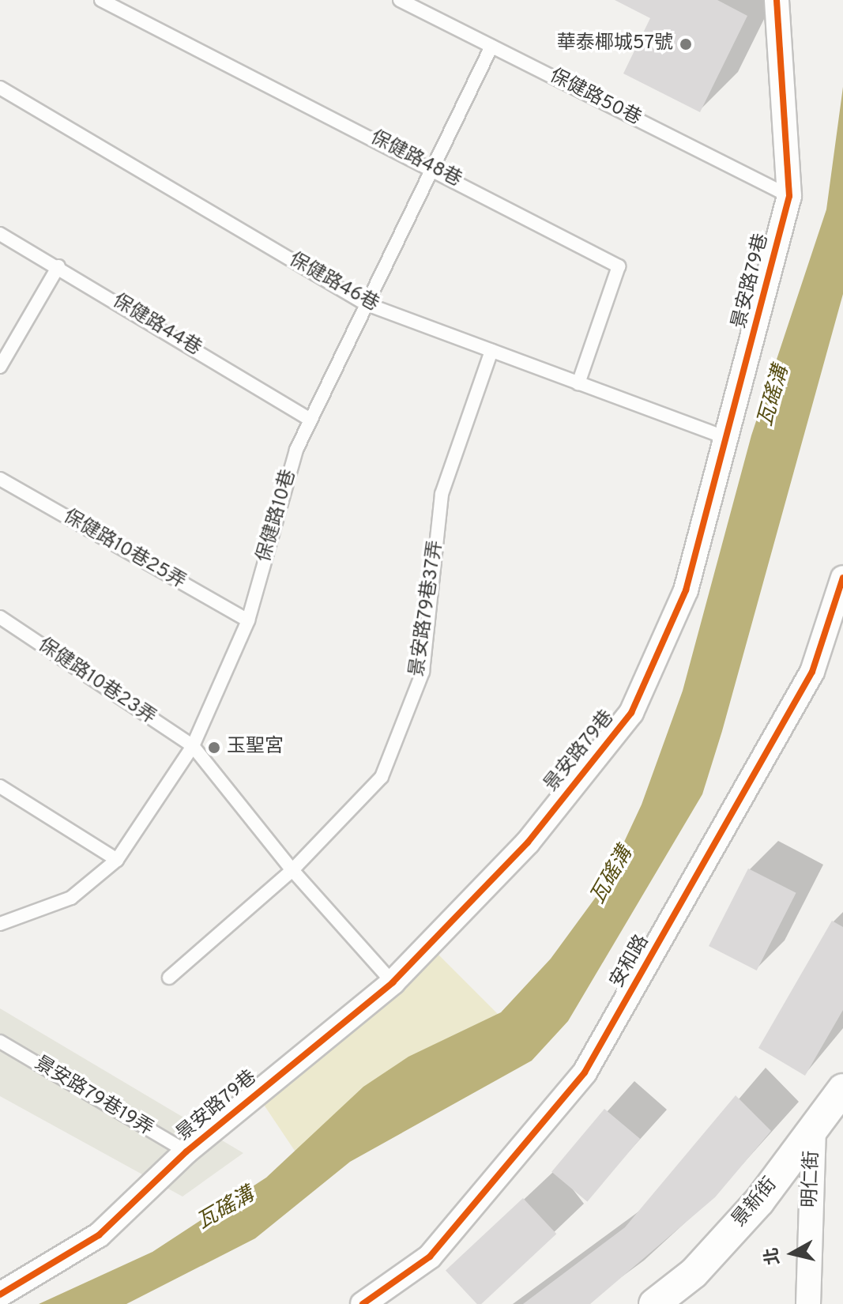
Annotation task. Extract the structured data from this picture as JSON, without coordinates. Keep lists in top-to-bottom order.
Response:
{
  "streets": {
    "street": [
      "景安路79巷",
      "安和路",
      "明仁街",
      "景新街"
    ],
    "lane": [
      "保健路50巷",
      "保健路48巷",
      "保健路46巷",
      "保健路44巷",
      "保健路10巷",
      "保健路10巷25弄",
      "景安路79巷37弄",
      "保健路10巷23弄",
      "景安路79巷19弄"
    ]
  },
  "crossings": [
    ["保健路50巷", "景安路79巷"],
    ["保健路50巷", "保健路10巷"],
    ["保健路48巷", "保健路46巷"],
    ["保健路48巷", "保健路10巷"],
    ["景安路79巷", "保健路46巷"],
    ["景安路79巷", "景安路79巷19弄"],
    ["保健路46巷", "保健路10巷"],
    ["保健路46巷", "景安路79巷37弄"],
    ["保健路44巷", "保健路10巷"],
    ["保健路10巷", "保健路10巷25弄"],
    ["保健路10巷", "保健路10巷23弄"],
    ["明仁街", "景新街"]
  ],
  "water": ["瓦磘溝"],
  "places": ["華泰椰城57號", "玉聖宮"],
  "north": "left"
}
